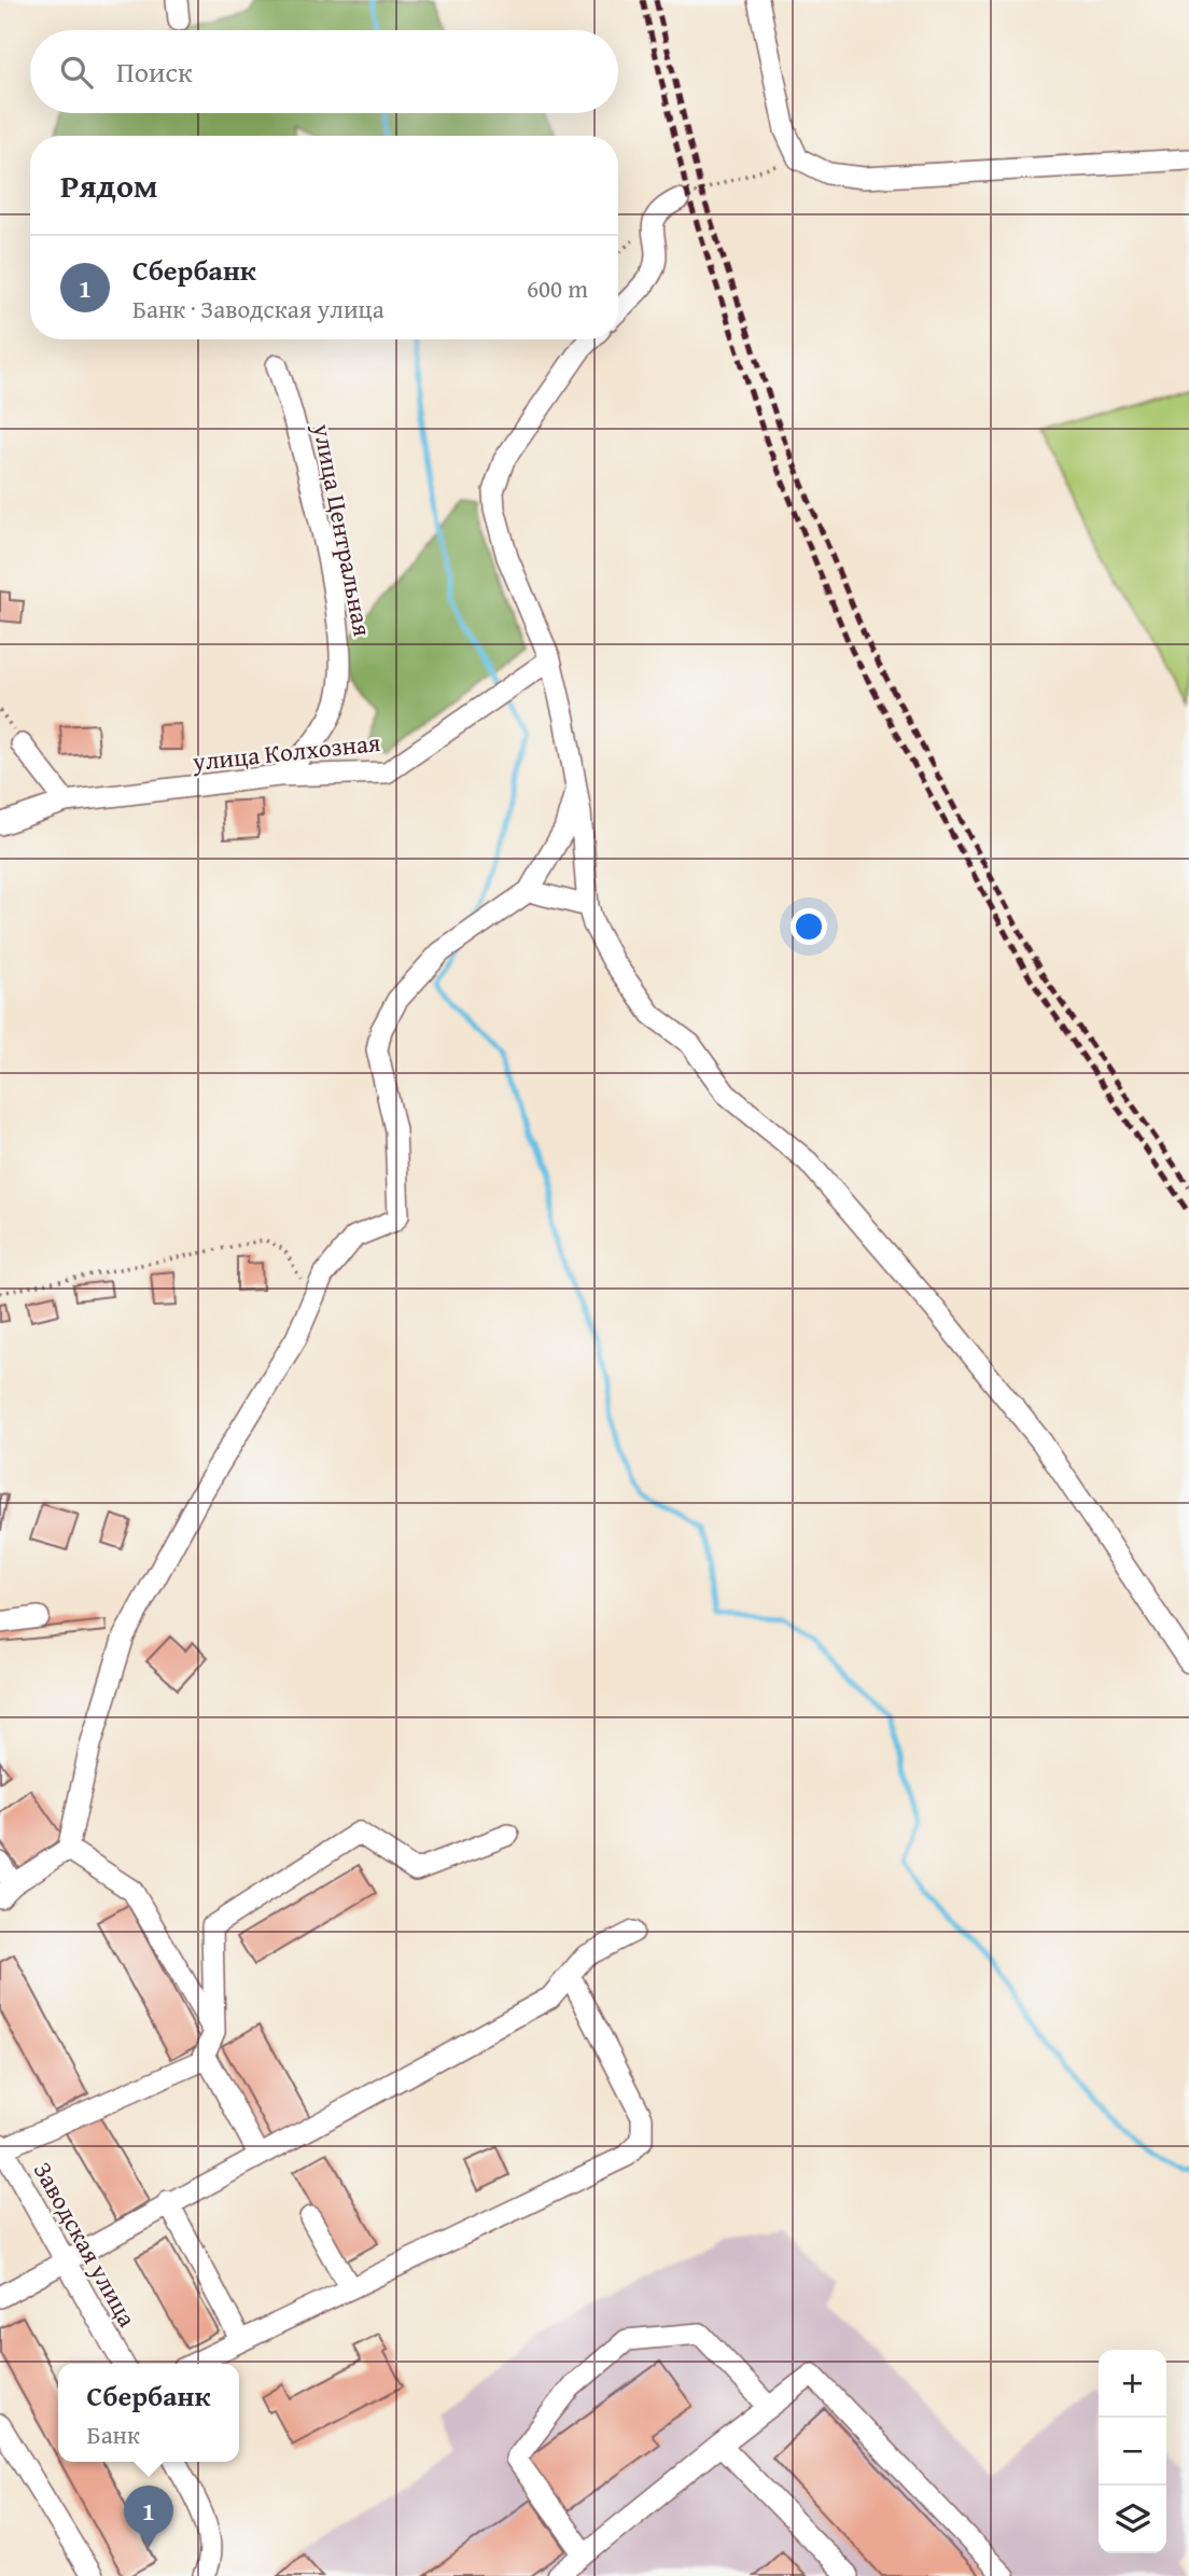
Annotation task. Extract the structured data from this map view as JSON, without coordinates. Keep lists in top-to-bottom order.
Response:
{
  "streets": {
    "street": ["улица Центральная", "улица Колхозная", "Заводская улица"]
  },
  "crossings": [
    ["улица Центральная", "улица Колхозная"]
  ],
  "page": {
    "search": "Поиск",
    "heading": "Рядом",
    "list": [
      {
        "mark": "1",
        "name": "Сбербанк",
        "note": "Банк · Заводская улица",
        "value": "600 m"
      }
    ],
    "map_buttons": ["+", "−"],
    "popup": ["Сбербанк", "Банк"],
    "pins": "1"
  }
}
